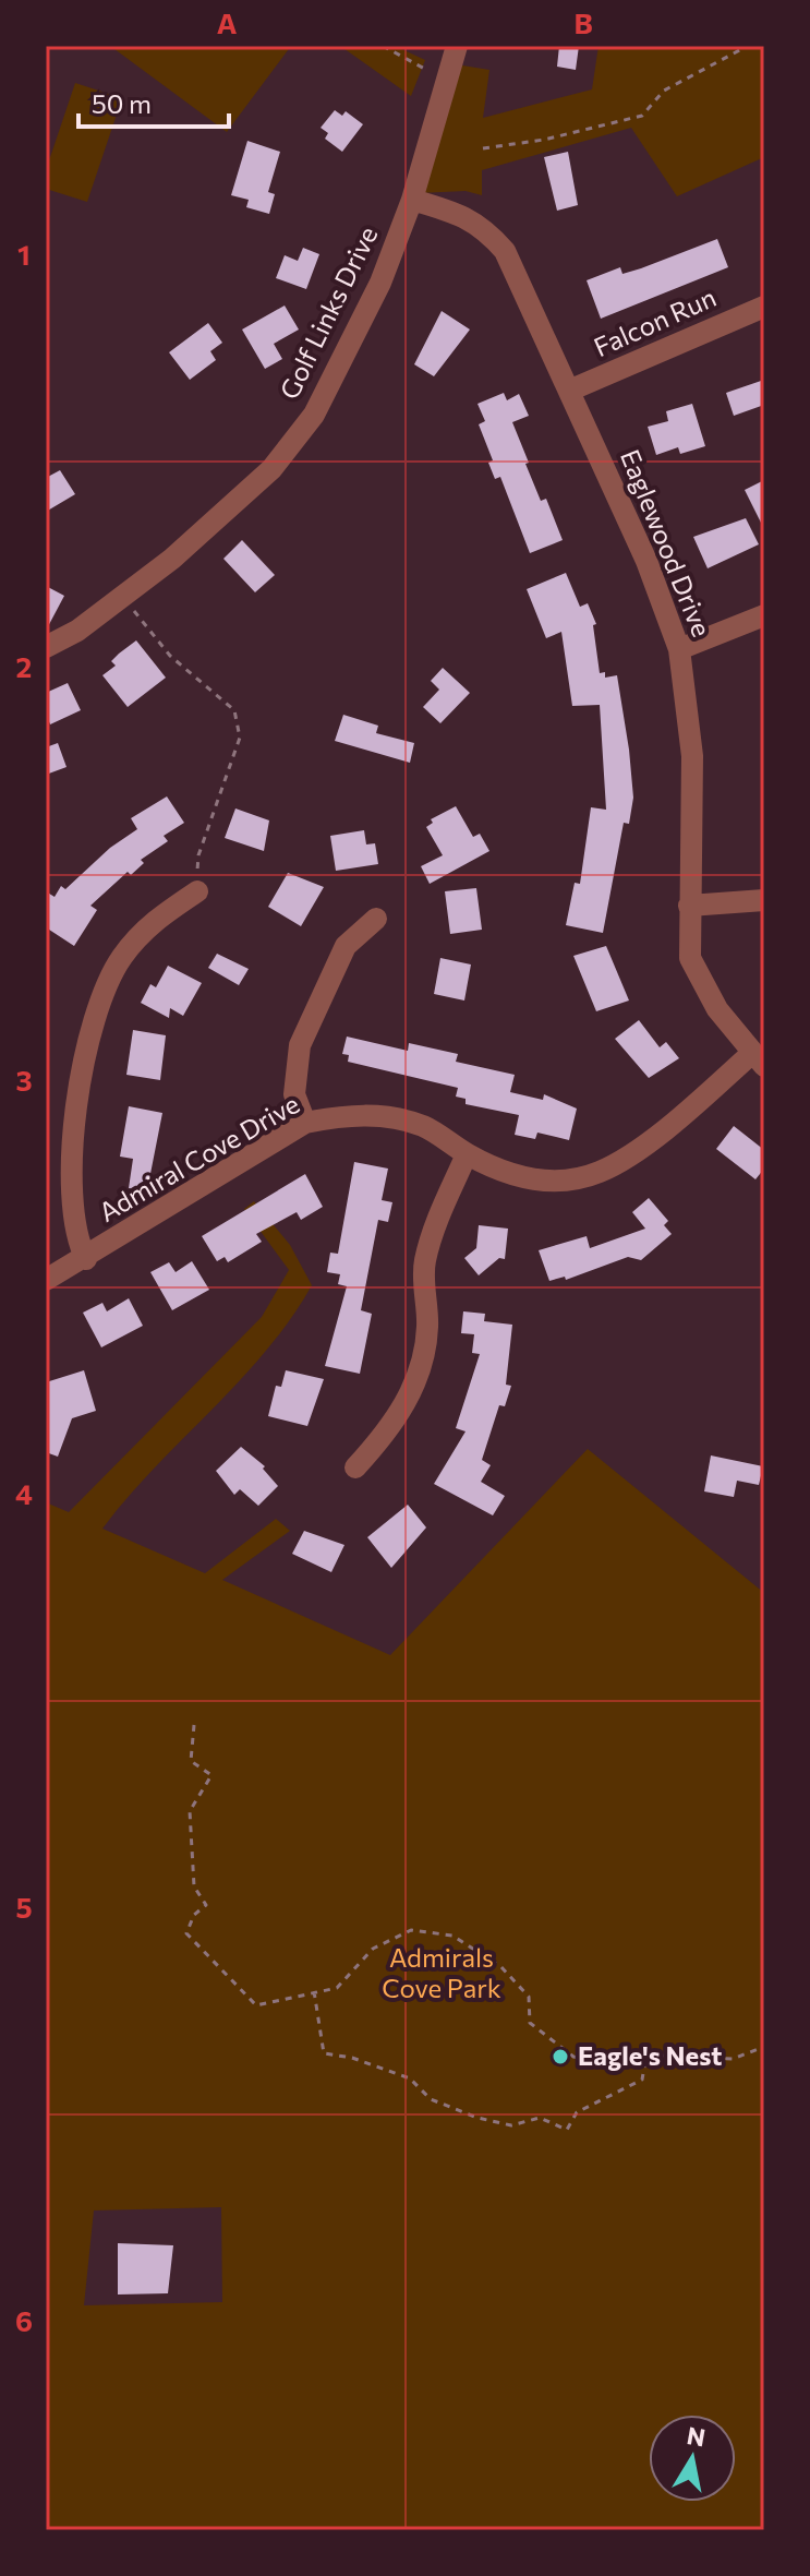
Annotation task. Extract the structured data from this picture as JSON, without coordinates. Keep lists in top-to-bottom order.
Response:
{
  "streets": {
    "street": [
      "Golf Links Drive",
      "Falcon Run",
      "Eaglewood Drive",
      "Admiral Cove Drive"
    ]
  },
  "crossings": [
    ["Golf Links Drive", "Eaglewood Drive"],
    ["Falcon Run", "Eaglewood Drive"],
    ["Eaglewood Drive", "Admiral Cove Drive"]
  ],
  "parks": ["Admirals Cove Park"],
  "places": ["Eagle's Nest"],
  "scale_bar": "50 m",
  "north": "top",
  "grid": {
    "columns": ["A", "B"],
    "rows": [
      "1",
      "2",
      "3",
      "4",
      "5",
      "6"
    ]
  }
}
